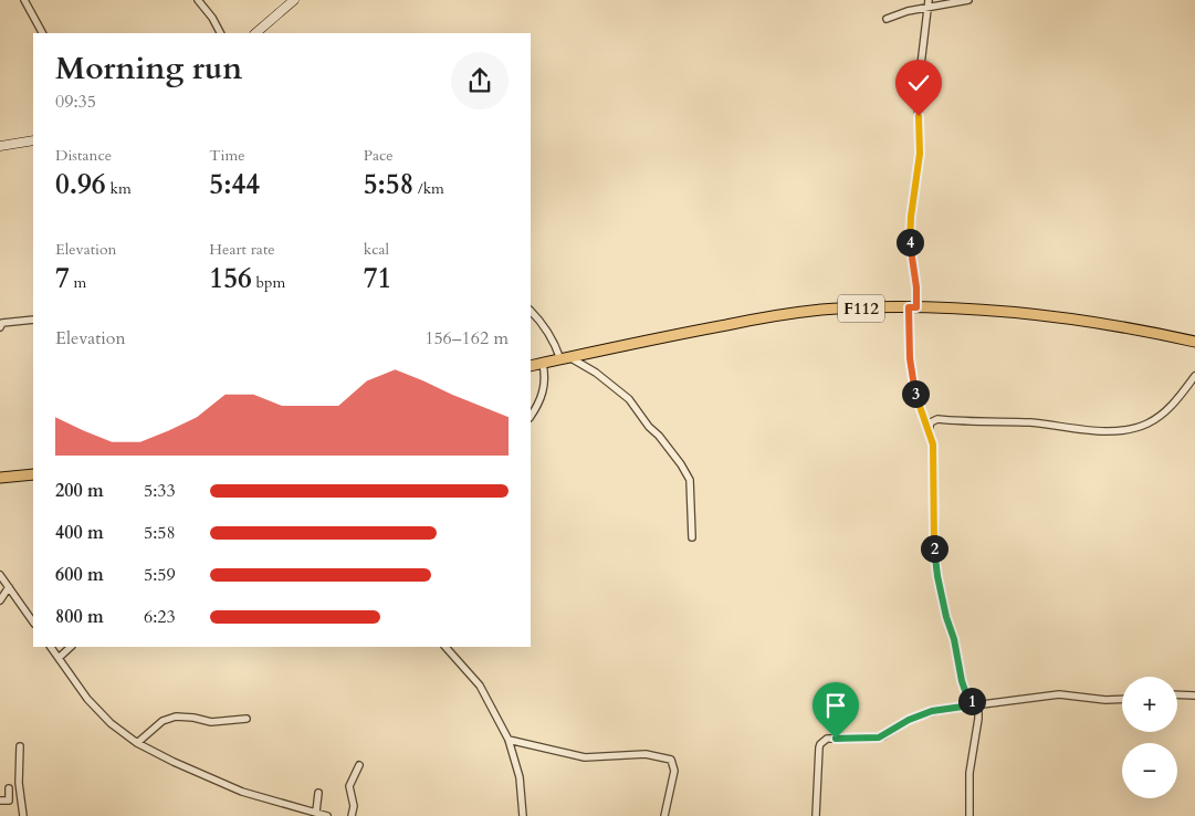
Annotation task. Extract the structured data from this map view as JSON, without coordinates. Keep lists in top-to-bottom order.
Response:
{
  "streets": {
    "main road": ["F112"]
  },
  "page": {
    "heading": ["Morning run", "09:35"],
    "stats": [
      ["Distance", "0.96 km"],
      ["Time", "5:44"],
      ["Pace", "5:58 /km"],
      ["Elevation", "7 m"],
      ["Heart rate", "156 bpm"],
      ["kcal", "71"]
    ],
    "pins": [
      "4",
      "3",
      "2",
      "1"
    ],
    "chart": ["Elevation", "156–162 m"],
    "list": [
      {
        "name": "200 m",
        "note": "5:33"
      },
      {
        "name": "400 m",
        "note": "5:58"
      },
      {
        "name": "600 m",
        "note": "5:59"
      },
      {
        "name": "800 m",
        "note": "6:23"
      }
    ],
    "map_buttons": ["+", "−"]
  }
}
